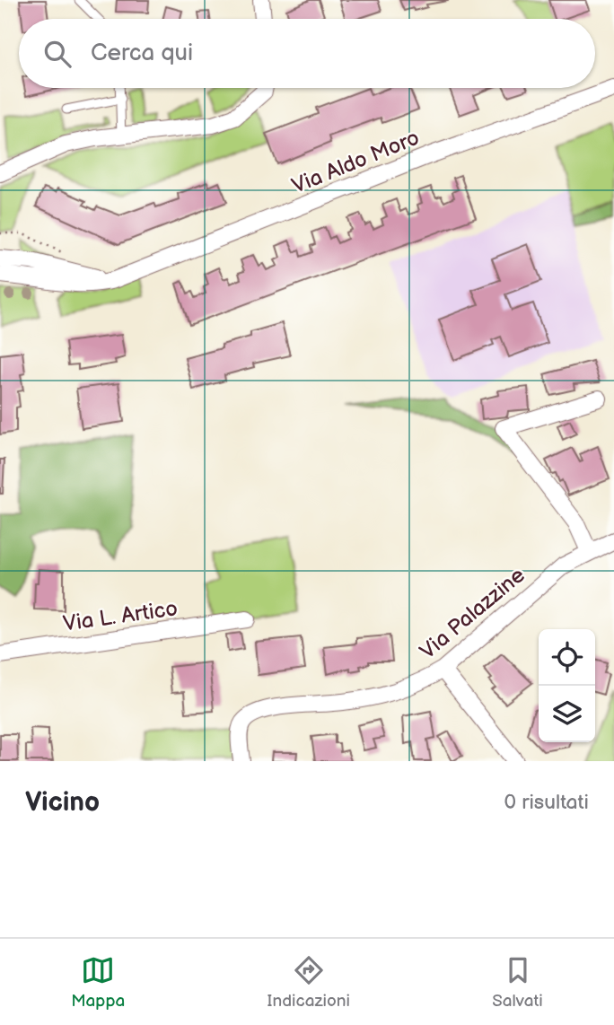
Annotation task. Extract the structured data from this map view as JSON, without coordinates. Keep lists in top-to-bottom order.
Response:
{
  "streets": {
    "street": ["Via Aldo Moro", "Via Palazzine", "Via L. Artico"]
  },
  "page": {
    "search": "Cerca qui",
    "heading": ["Vicino", "0 risultati"],
    "nav": ["Mappa", "Indicazioni", "Salvati"]
  }
}
